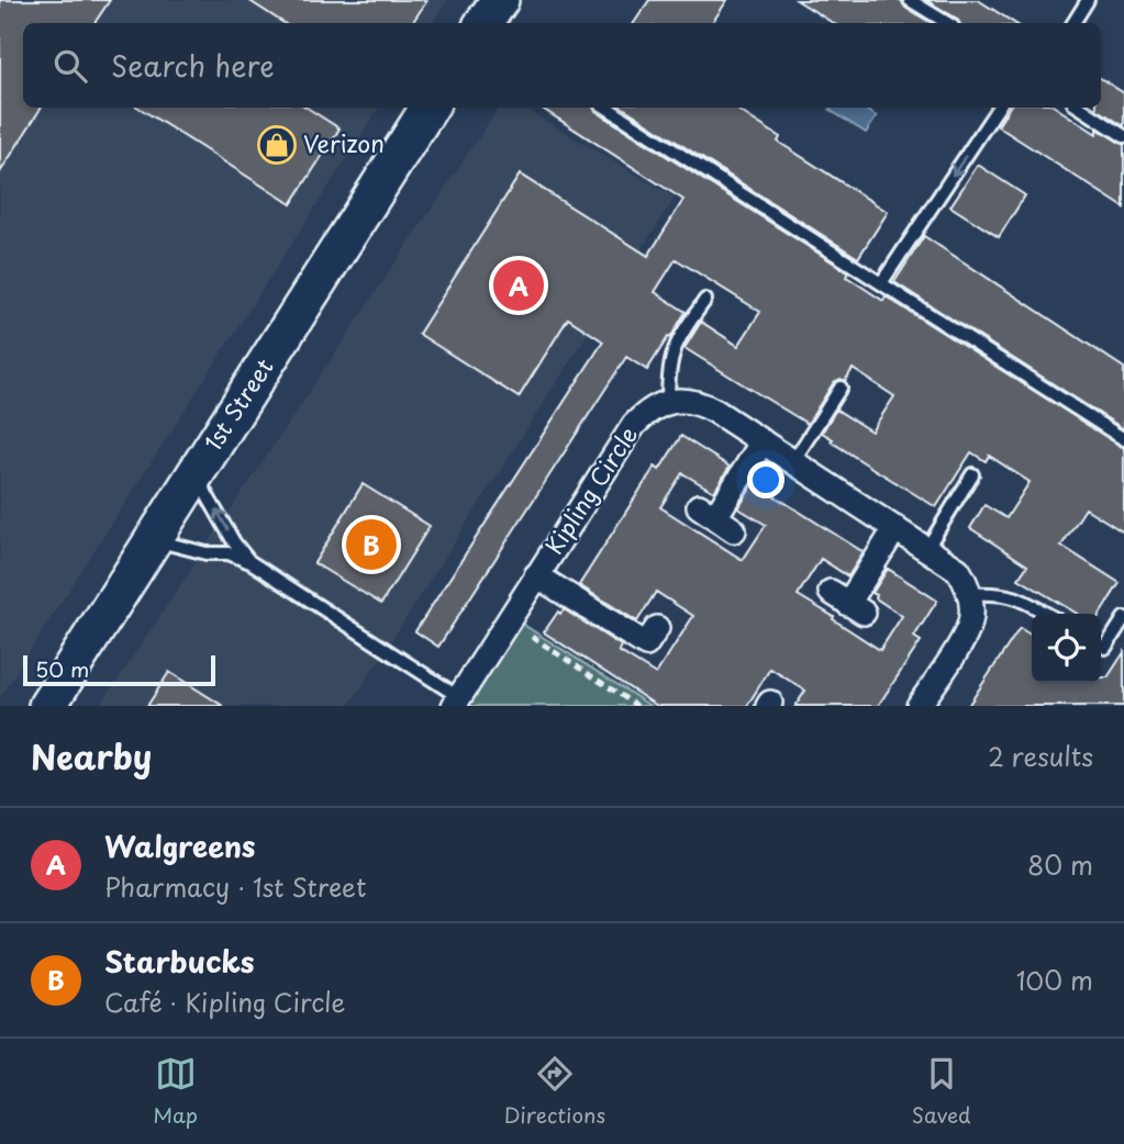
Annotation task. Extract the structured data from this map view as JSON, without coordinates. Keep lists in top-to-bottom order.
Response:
{
  "streets": {
    "main road": ["1st Street"],
    "street": ["Kipling Circle"]
  },
  "places": {
    "shop": ["Verizon"]
  },
  "scale_bar": "50 m",
  "page": {
    "search": "Search here",
    "pins": ["A", "B"],
    "scale": "50 m",
    "heading": ["Nearby", "2 results"],
    "list": [
      {
        "mark": "A",
        "name": "Walgreens",
        "note": "Pharmacy · 1st Street",
        "value": "80 m"
      },
      {
        "mark": "B",
        "name": "Starbucks",
        "note": "Café · Kipling Circle",
        "value": "100 m"
      }
    ],
    "nav": ["Map", "Directions", "Saved"]
  }
}
